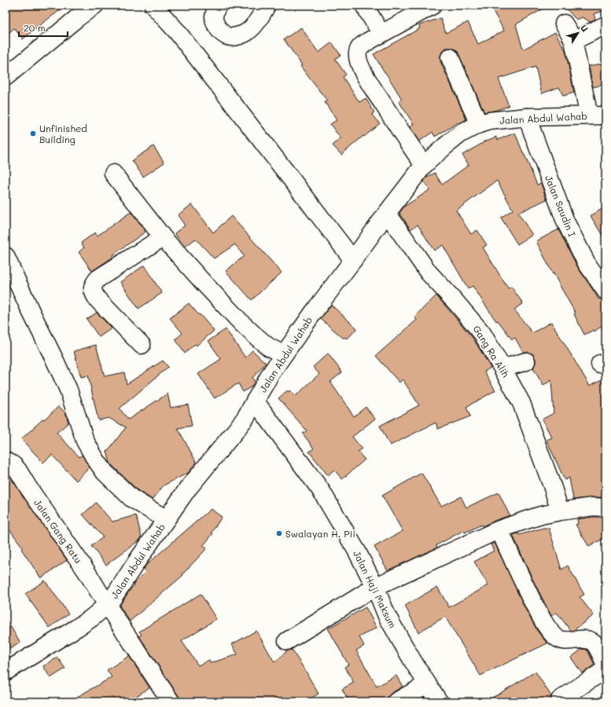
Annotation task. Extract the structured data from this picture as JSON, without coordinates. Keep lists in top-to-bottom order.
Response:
{
  "streets": {
    "street": [
      "Jalan Abdul Wahab",
      "Jalan Saudin I",
      "Gang Ra Alih",
      "Jalan Gang Ratu",
      "Jalan Haji Maksum"
    ]
  },
  "crossings": [
    ["Jalan Abdul Wahab", "Jalan Saudin I"],
    ["Jalan Abdul Wahab", "Gang Ra Alih"],
    ["Jalan Abdul Wahab", "Jalan Gang Ratu"],
    ["Jalan Abdul Wahab", "Jalan Haji Maksum"]
  ],
  "places": ["Unfinished Building", "Swalayan H. Pii"],
  "scale_bar": "20 m",
  "north": "top right"
}
